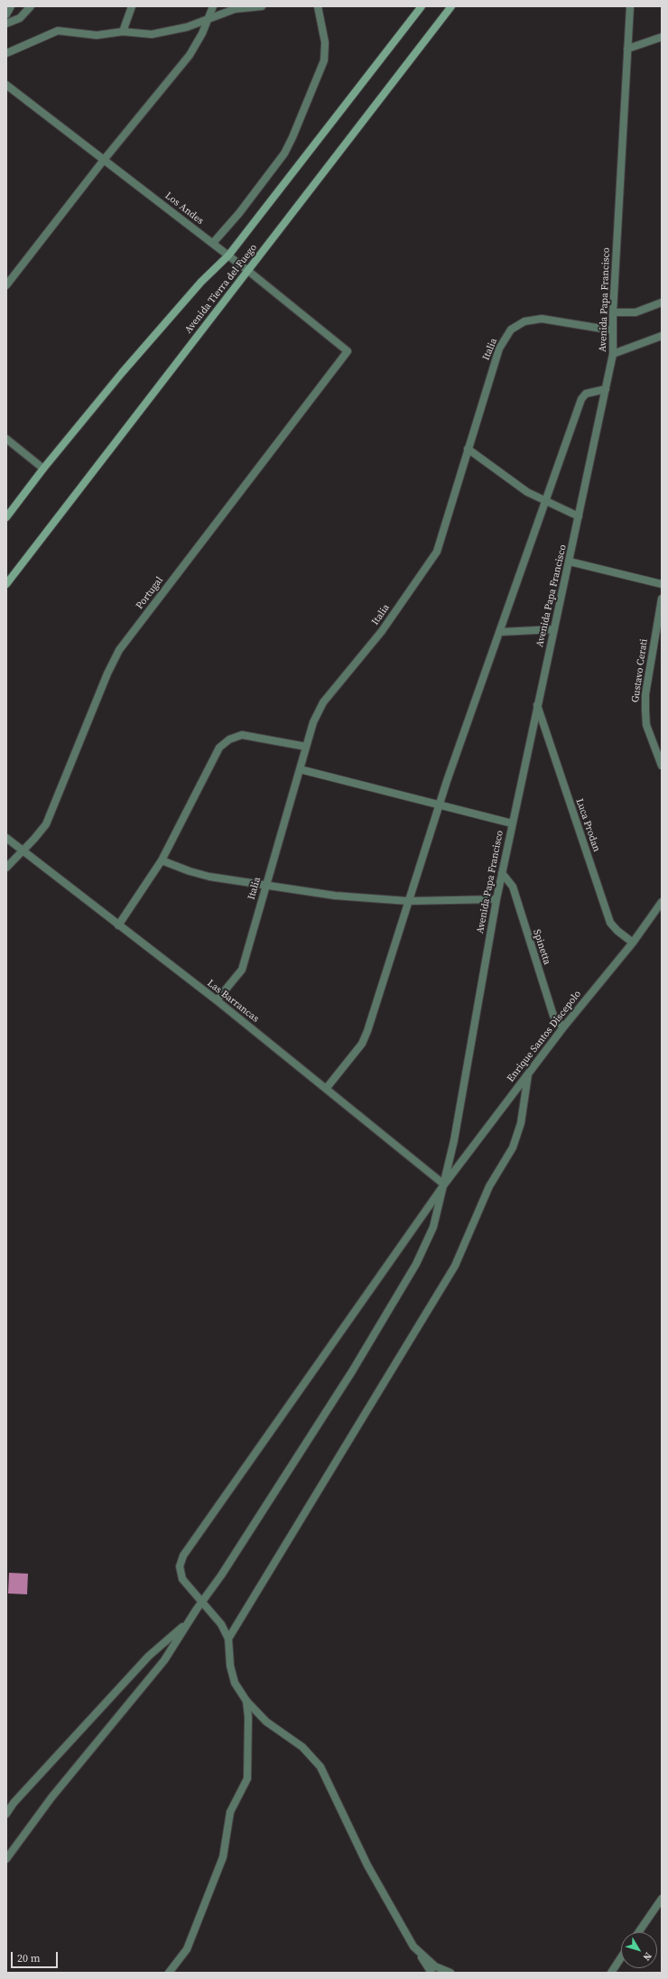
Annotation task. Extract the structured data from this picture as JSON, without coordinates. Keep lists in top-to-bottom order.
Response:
{
  "streets": {
    "street": [
      "Los Andes",
      "Avenida Tierra del Fuego",
      "Avenida Papa Francisco",
      "Italia",
      "Portugal",
      "Gustavo Cerati",
      "Luca Prodan",
      "Spinetta",
      "Las Barrancas",
      "Enrique Santos Discepolo"
    ]
  },
  "crossings": [
    ["Los Andes", "Avenida Tierra del Fuego"],
    ["Los Andes", "Portugal"],
    ["Avenida Papa Francisco", "Italia"],
    ["Avenida Papa Francisco", "Luca Prodan"],
    ["Avenida Papa Francisco", "Spinetta"],
    ["Avenida Papa Francisco", "Las Barrancas"],
    ["Avenida Papa Francisco", "Enrique Santos Discepolo"],
    ["Italia", "Las Barrancas"],
    ["Portugal", "Las Barrancas"],
    ["Luca Prodan", "Enrique Santos Discepolo"],
    ["Spinetta", "Enrique Santos Discepolo"],
    ["Las Barrancas", "Enrique Santos Discepolo"]
  ],
  "scale_bar": "20 m",
  "north": "bottom right"
}
